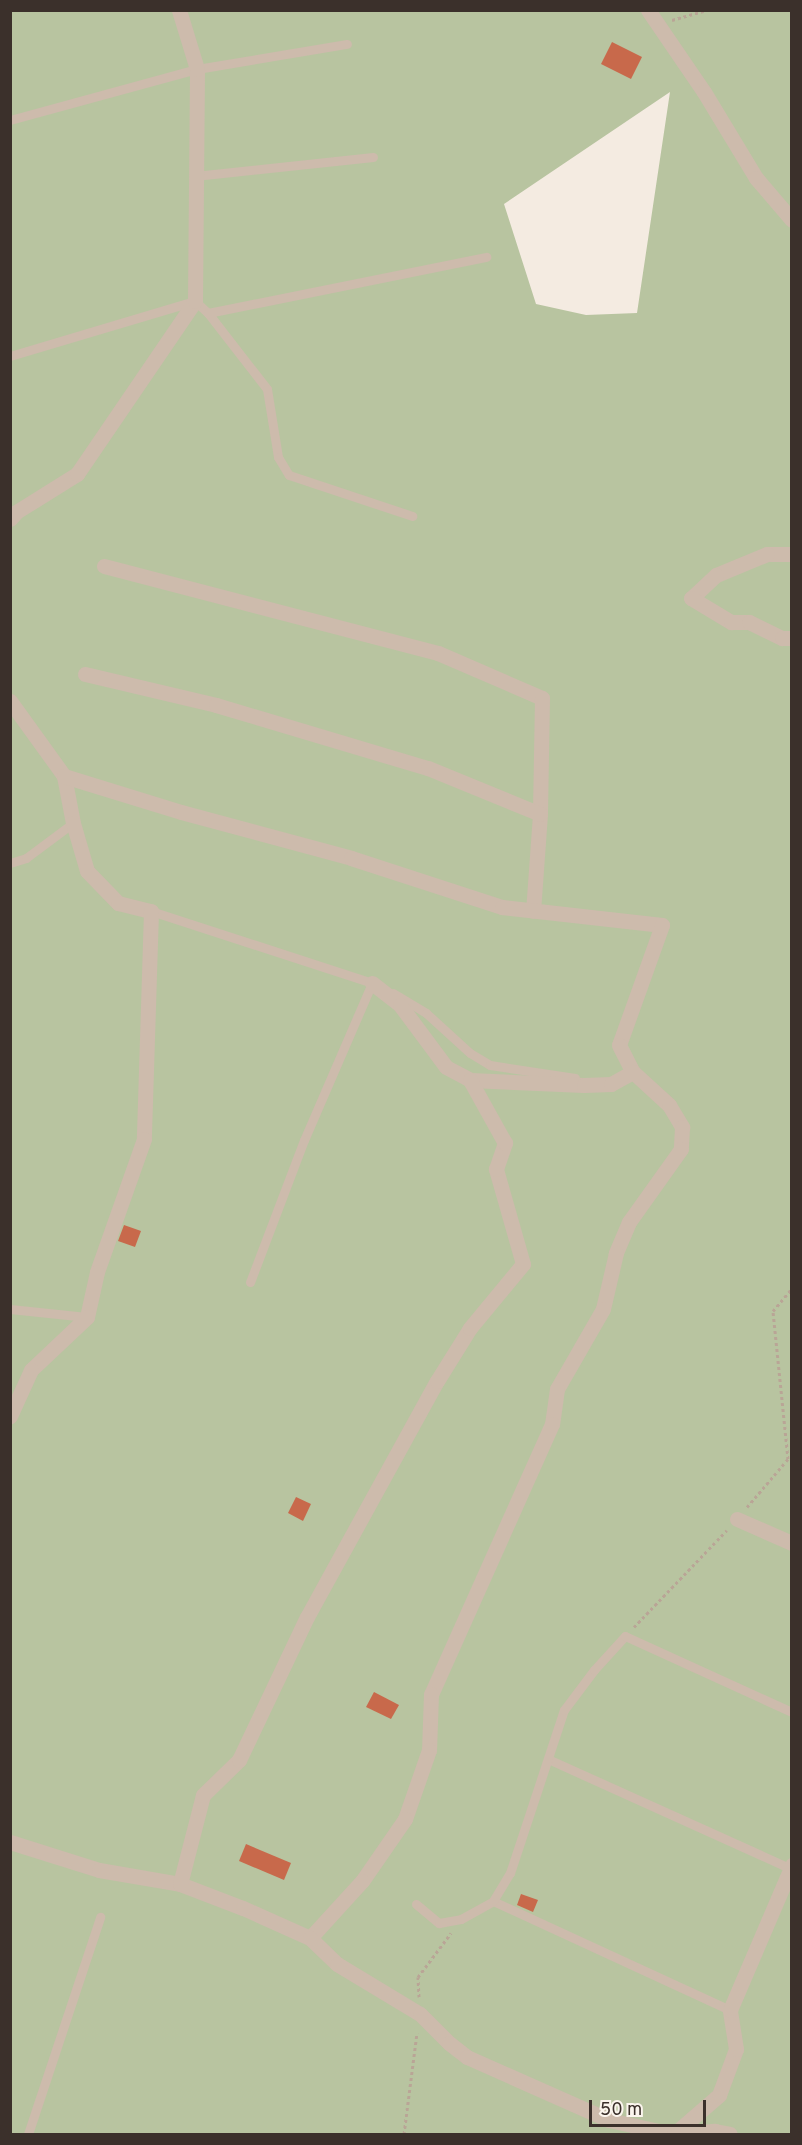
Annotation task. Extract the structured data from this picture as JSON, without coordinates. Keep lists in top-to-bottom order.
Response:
{
  "scale_bar": "50 m"
}
